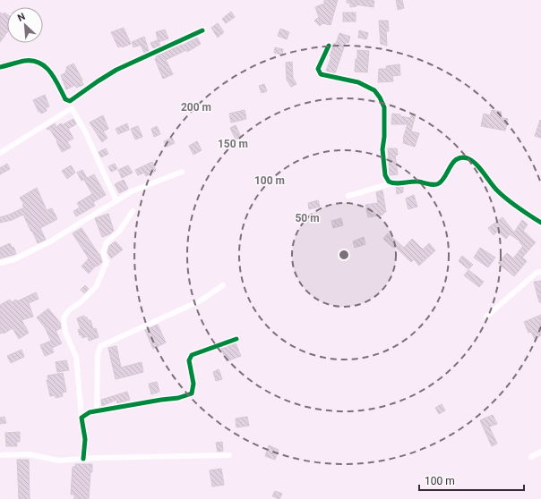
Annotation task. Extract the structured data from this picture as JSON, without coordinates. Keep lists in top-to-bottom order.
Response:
{
  "scale_bar": "100 m",
  "north": "top left",
  "rings": [
    "200 m",
    "150 m",
    "100 m",
    "50 m"
  ]
}
